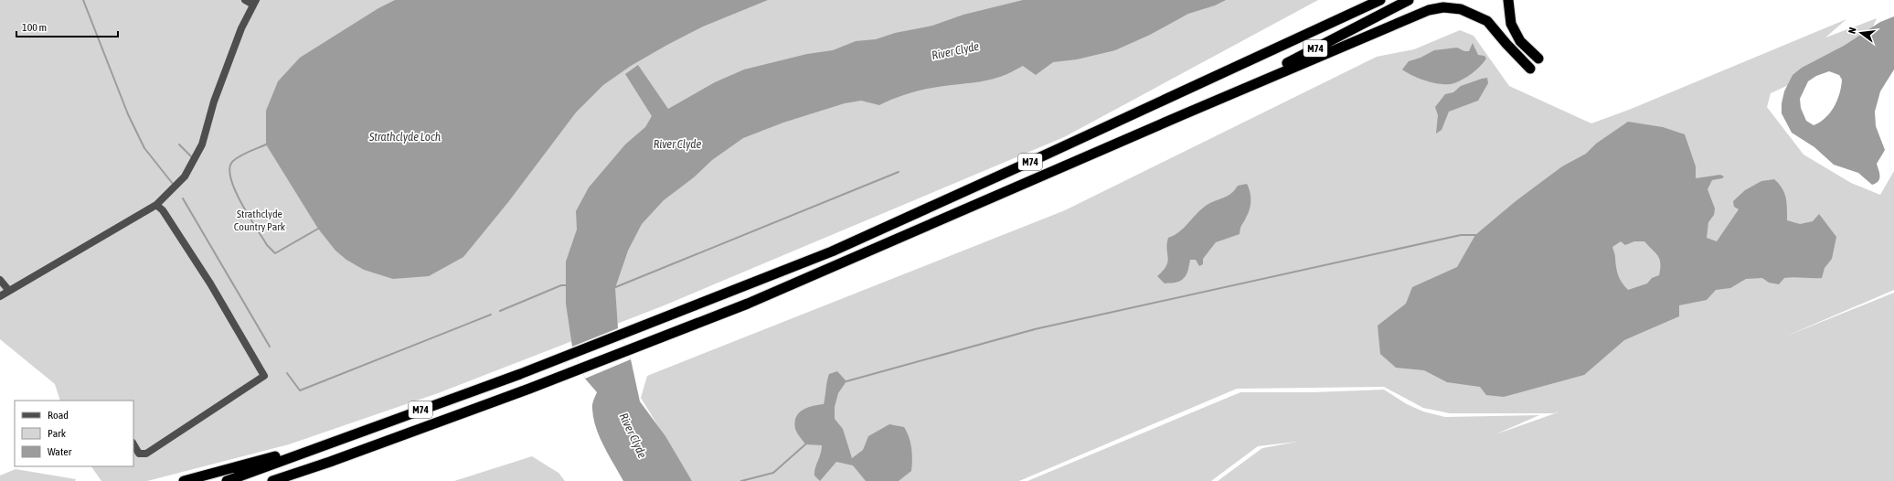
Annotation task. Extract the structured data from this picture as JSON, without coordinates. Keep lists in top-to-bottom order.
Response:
{
  "streets": {
    "highway": ["M74"]
  },
  "water": ["River Clyde", "Strathclyde Loch"],
  "parks": ["Strathclyde Country Park"],
  "legend": ["Road", "Park", "Water"],
  "scale_bar": "100 m",
  "north": "left"
}
